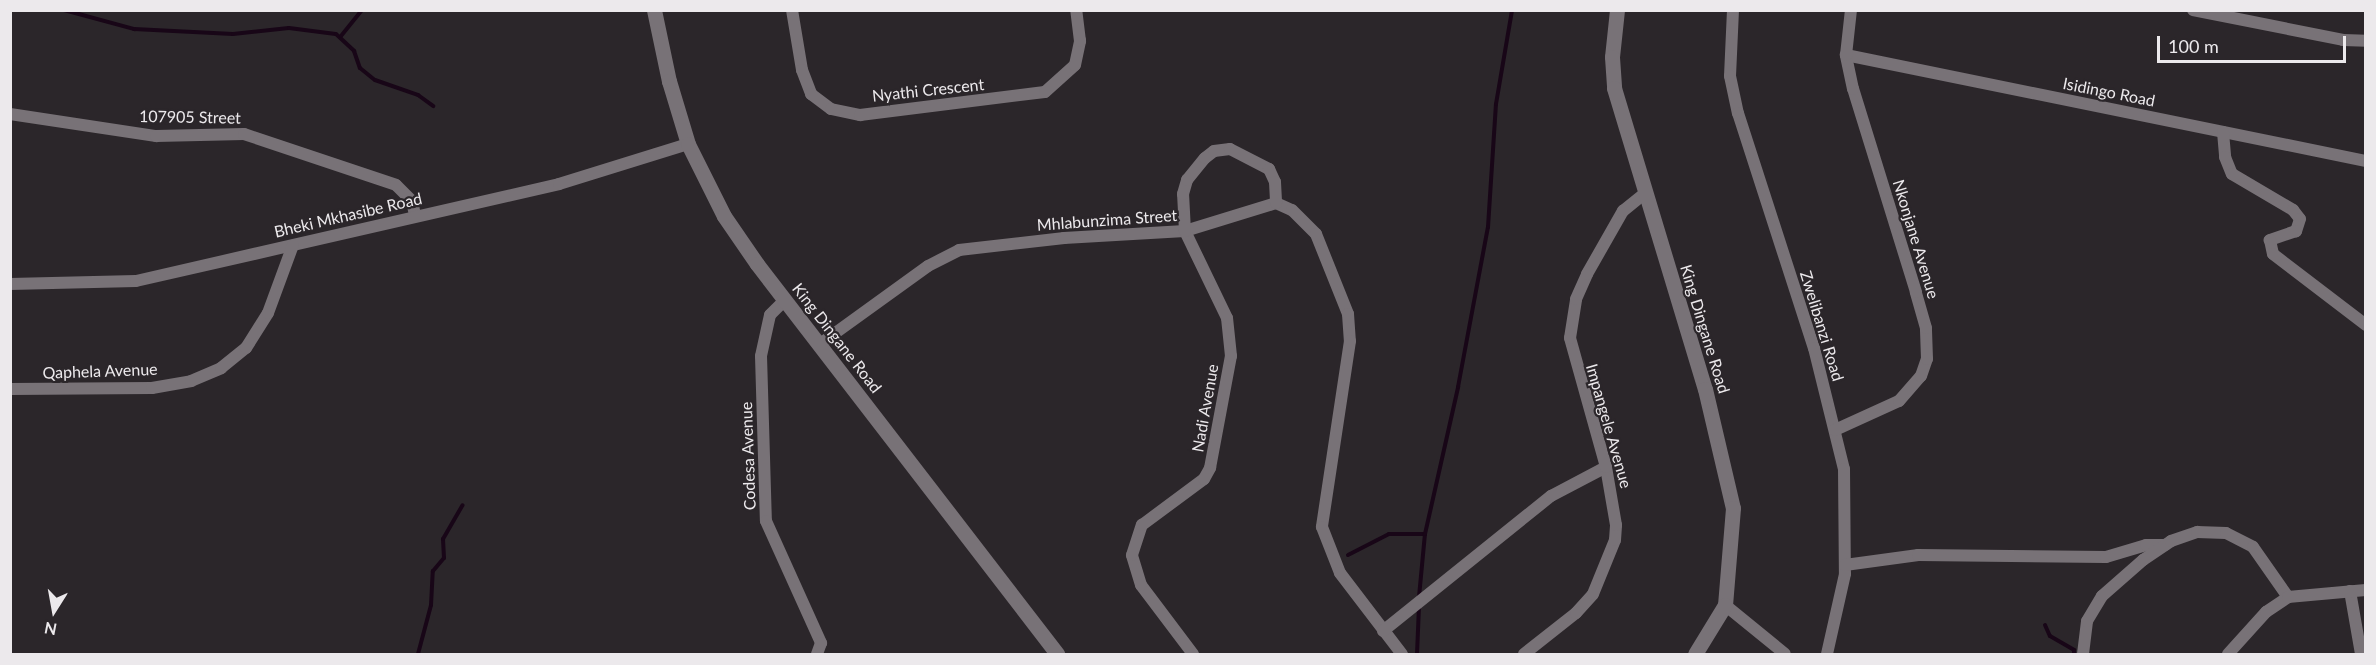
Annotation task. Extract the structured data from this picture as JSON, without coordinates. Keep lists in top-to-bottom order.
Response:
{
  "streets": {
    "street": [
      "Nyathi Crescent",
      "Isidingo Road",
      "107905 Street",
      "Bheki Mkhasibe Road",
      "Mhlabunzima Street",
      "Nkonjane Avenue",
      "Zwelibanzi Road",
      "King Dingane Road",
      "Qaphela Avenue",
      "Nadi Avenue",
      "Impangele Avenue",
      "Codesa Avenue"
    ]
  },
  "crossings": [
    ["Isidingo Road", "Nkonjane Avenue"],
    ["107905 Street", "Bheki Mkhasibe Road"],
    ["Bheki Mkhasibe Road", "King Dingane Road"],
    ["Bheki Mkhasibe Road", "Qaphela Avenue"],
    ["Mhlabunzima Street", "King Dingane Road"],
    ["Mhlabunzima Street", "Nadi Avenue"],
    ["Nkonjane Avenue", "Zwelibanzi Road"],
    ["King Dingane Road", "Impangele Avenue"],
    ["King Dingane Road", "Codesa Avenue"]
  ],
  "scale_bar": "100 m",
  "north": "bottom"
}
